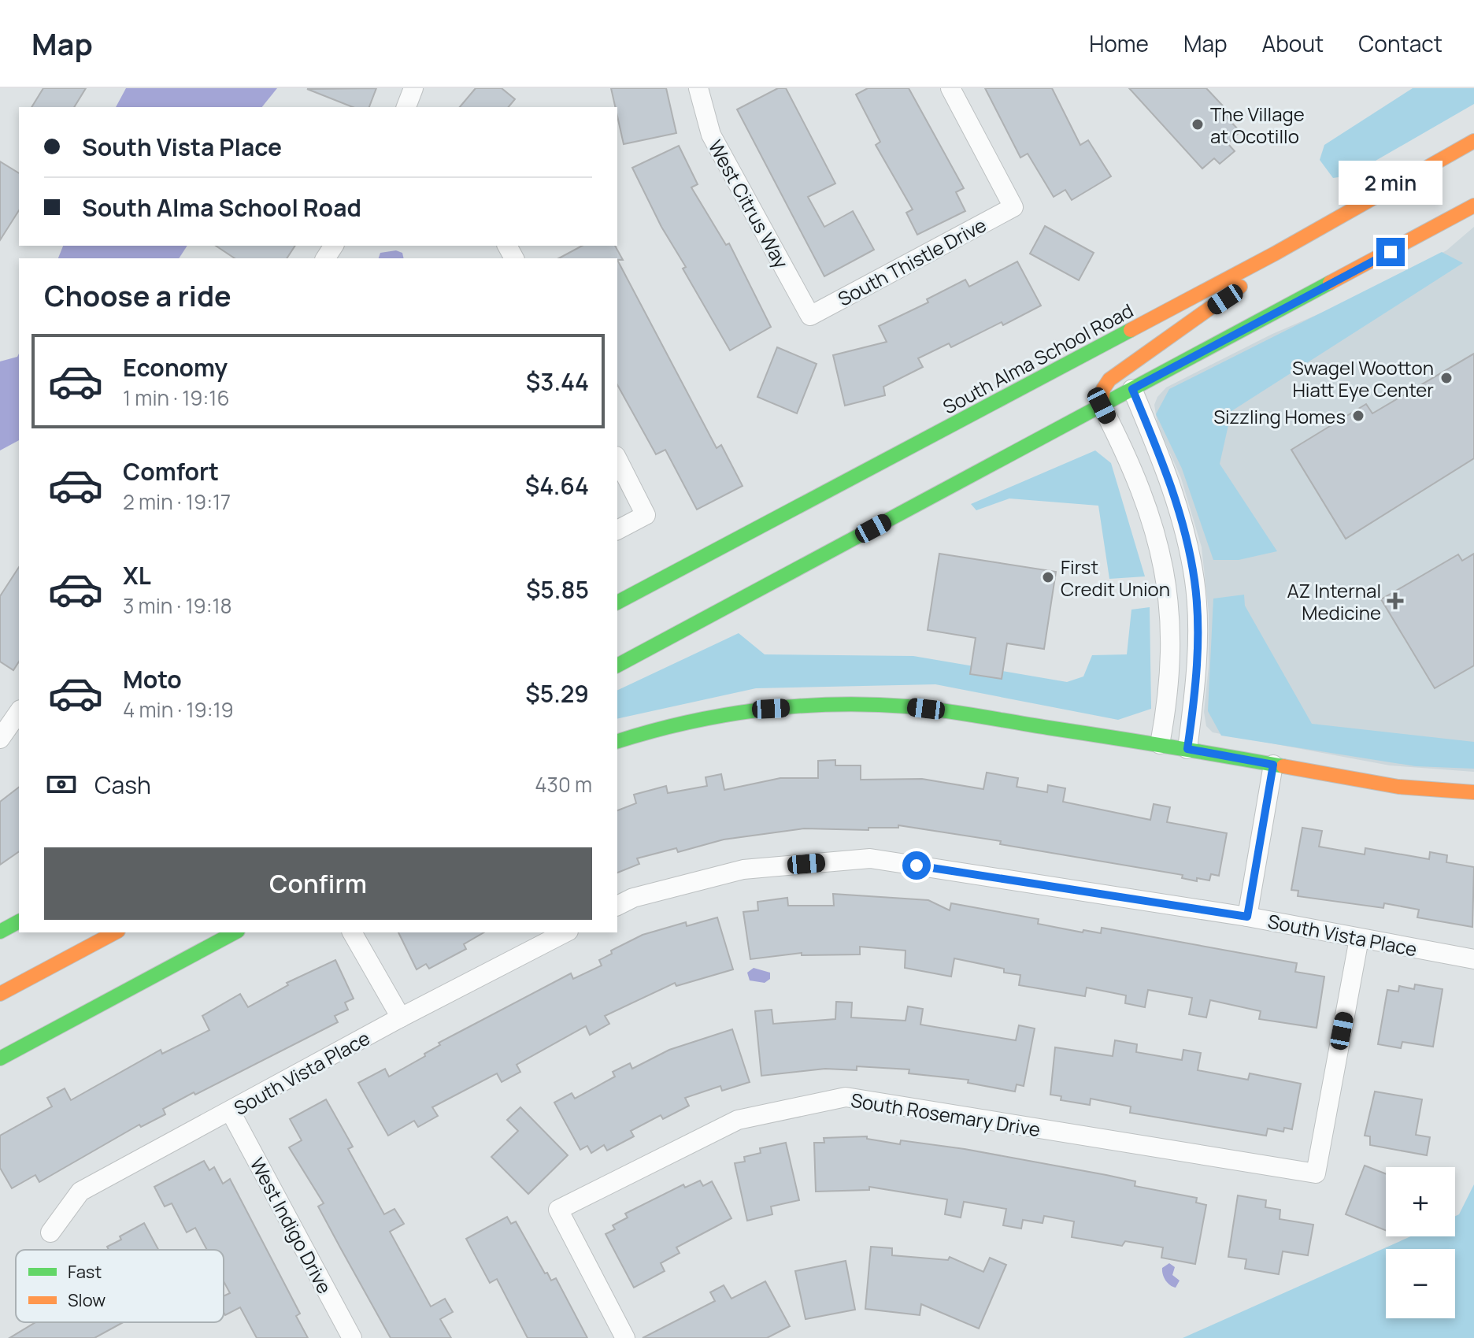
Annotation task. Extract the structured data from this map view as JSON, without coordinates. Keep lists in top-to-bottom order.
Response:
{
  "streets": {
    "main road": ["South Alma School Road"],
    "street": [
      "West Citrus Way",
      "South Thistle Drive",
      "South Vista Place",
      "South Rosemary Drive",
      "West Indigo Drive"
    ]
  },
  "crossings": [
    ["West Citrus Way", "South Thistle Drive"],
    ["South Vista Place", "South Rosemary Drive"],
    ["South Vista Place", "West Indigo Drive"]
  ],
  "places": {
    "other": [
      "The Village at Ocotillo",
      "Swagel Wootton Hiatt Eye Center",
      "Sizzling Homes",
      "First Credit Union"
    ],
    "health": ["AZ Internal Medicine"]
  },
  "legend": ["Fast", "Slow"],
  "page": {
    "header": "Map",
    "nav": [
      "Home",
      "Map",
      "About",
      "Contact"
    ],
    "banner": ["South Vista Place", "South Alma School Road"],
    "bubble": "2 min",
    "heading": "Choose a ride",
    "list": [
      {
        "name": "Economy",
        "note": "1 min · 19:16",
        "value": "$3.44"
      },
      {
        "name": "Comfort",
        "note": "2 min · 19:17",
        "value": "$4.64"
      },
      {
        "name": "XL",
        "note": "3 min · 19:18",
        "value": "$5.85"
      },
      {
        "name": "Moto",
        "note": "4 min · 19:19",
        "value": "$5.29"
      }
    ],
    "pay": ["Cash", "430 m"],
    "buttons": "Confirm",
    "map_buttons": ["+", "−"]
  }
}
